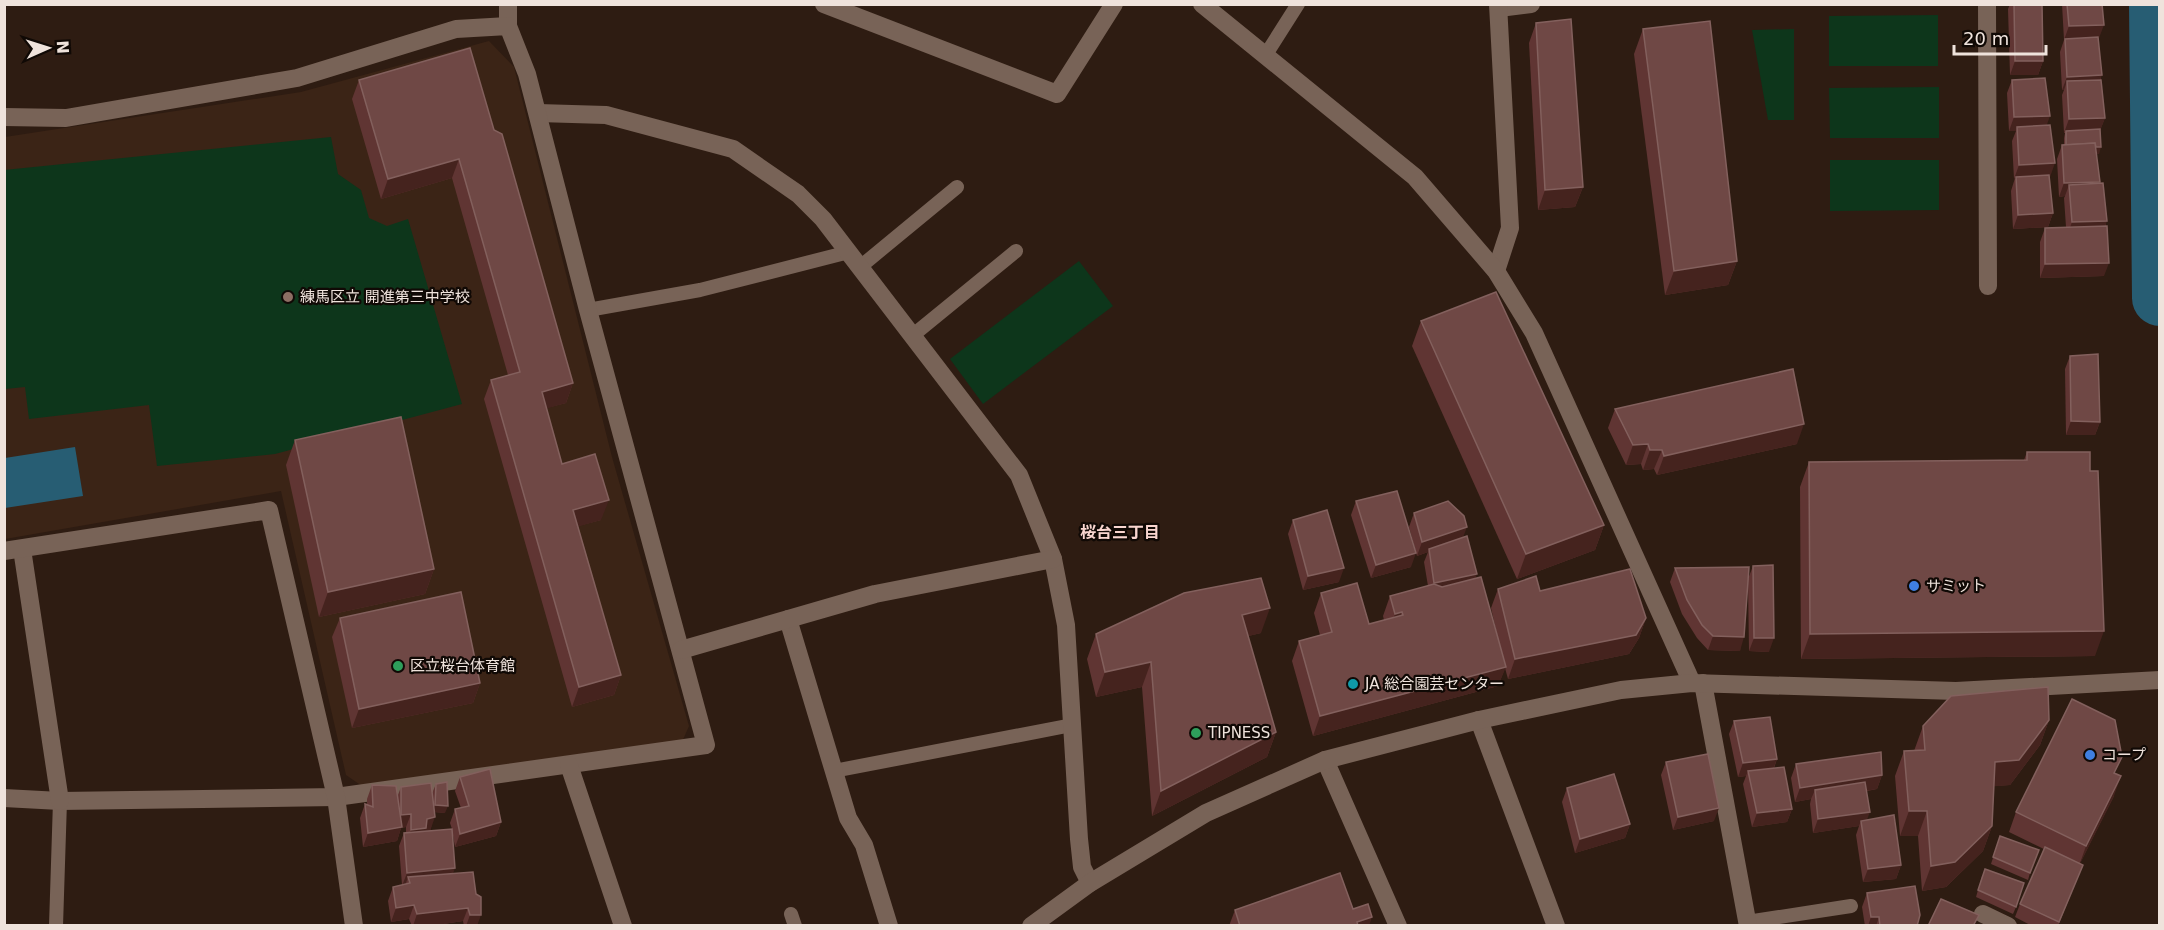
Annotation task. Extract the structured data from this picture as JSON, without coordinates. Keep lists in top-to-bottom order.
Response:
{
  "districts": ["桜台三丁目"],
  "places": [
    "練馬区立 開進第三中学校",
    "サミット",
    "区立桜台体育館",
    "JA 総合園芸センター",
    "TIPNESS",
    "コープ"
  ],
  "scale_bar": "20 m",
  "north": "right"
}
